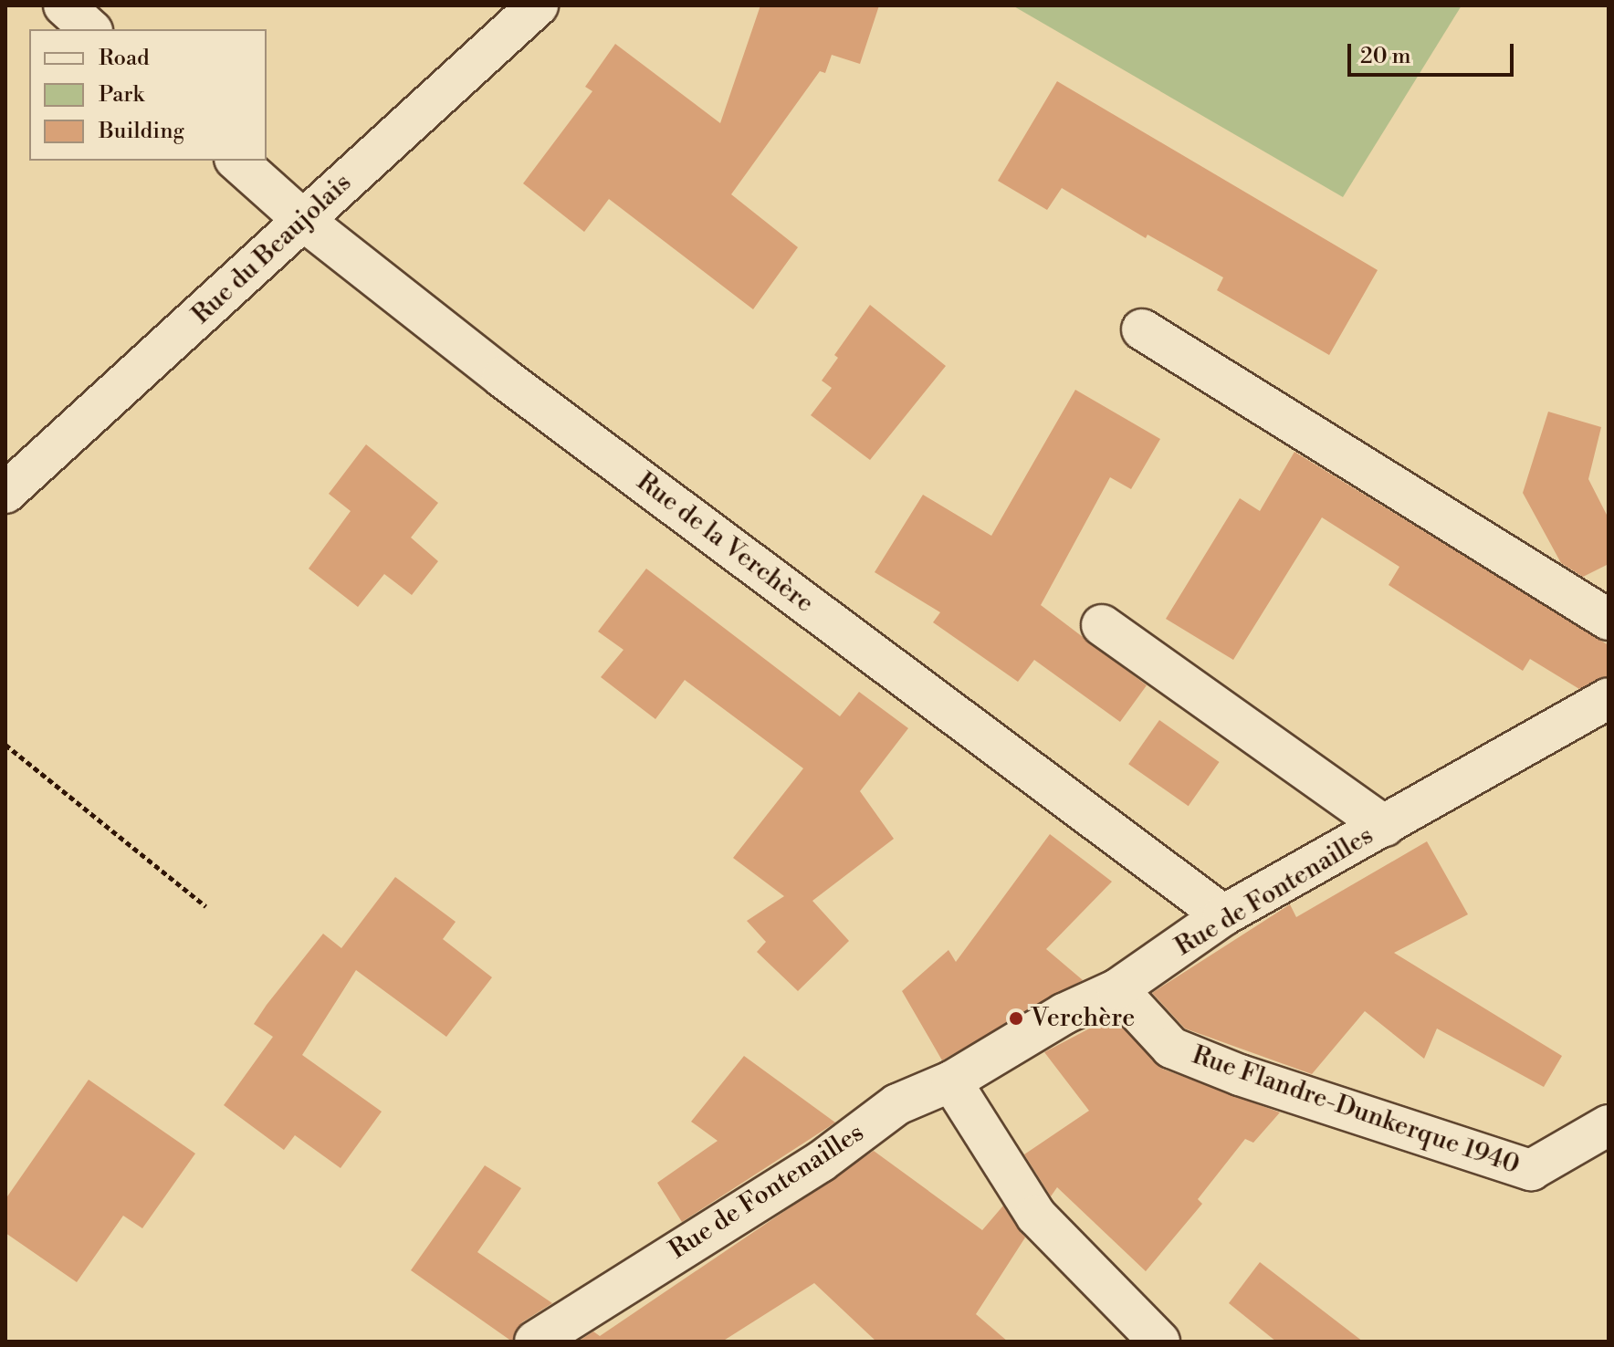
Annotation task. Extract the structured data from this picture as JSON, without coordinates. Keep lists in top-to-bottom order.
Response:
{
  "streets": {
    "street": [
      "Rue du Beaujolais",
      "Rue de la Verchère",
      "Rue de Fontenailles",
      "Rue Flandre-Dunkerque 1940"
    ]
  },
  "crossings": [
    ["Rue du Beaujolais", "Rue de la Verchère"],
    ["Rue de la Verchère", "Rue de Fontenailles"],
    ["Rue de Fontenailles", "Rue Flandre-Dunkerque 1940"]
  ],
  "places": ["Verchère"],
  "legend": ["Road", "Park", "Building"],
  "scale_bar": "20 m"
}
